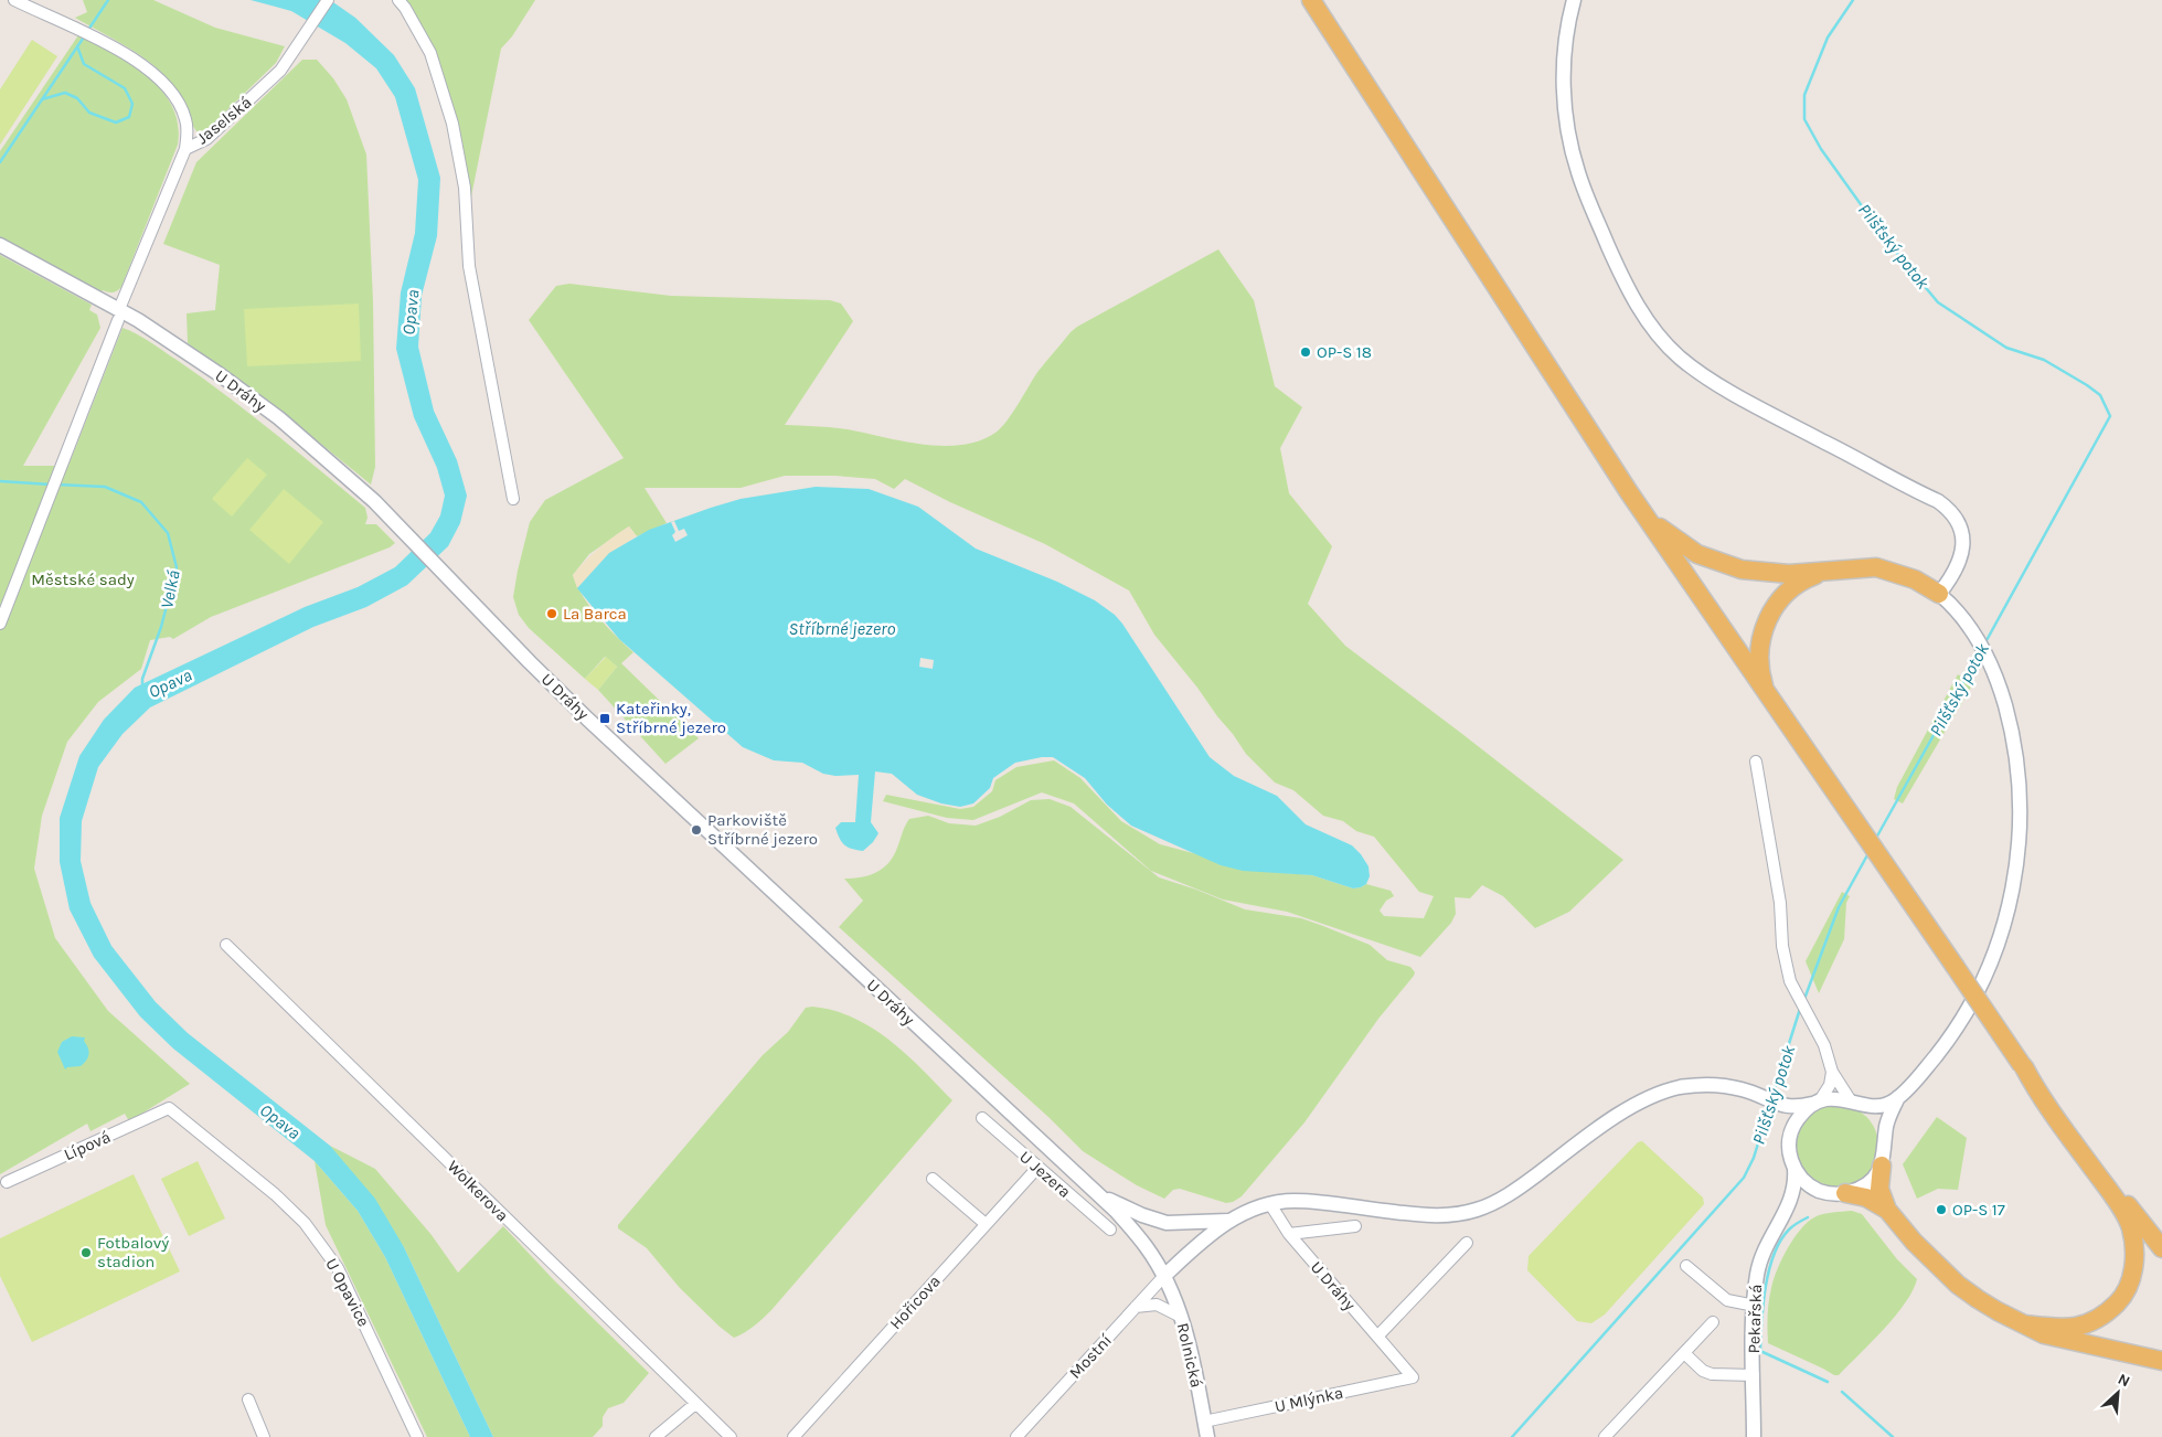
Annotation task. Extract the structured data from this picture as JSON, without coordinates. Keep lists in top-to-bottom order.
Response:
{
  "streets": {
    "street": [
      "Jaselská",
      "U Dráhy",
      "Lípová",
      "U Jezera",
      "Wolkerova",
      "U Opavice",
      "Hořicova",
      "Pekařská",
      "Rolnická",
      "Mostní",
      "U Mlýnka"
    ]
  },
  "crossings": [
    ["Jaselská", "U Dráhy"],
    ["U Dráhy", "Rolnická"],
    ["U Dráhy", "Mostní"],
    ["U Dráhy", "U Mlýnka"],
    ["Lípová", "U Opavice"],
    ["U Jezera", "Hořicova"],
    ["Rolnická", "Mostní"],
    ["Rolnická", "U Mlýnka"]
  ],
  "water": [
    "Pilšťský potok",
    "Opava",
    "Velká",
    "Stříbrné jezero"
  ],
  "parks": ["Městské sady"],
  "places": {
    "other": [
      "OP-S 18",
      "La Barca",
      "Parkoviště Stříbrné jezero",
      "OP-S 17",
      "Fotbalový stadion"
    ],
    "transit": ["Kateřinky, Stříbrné jezero"]
  },
  "north": "top right"
}
